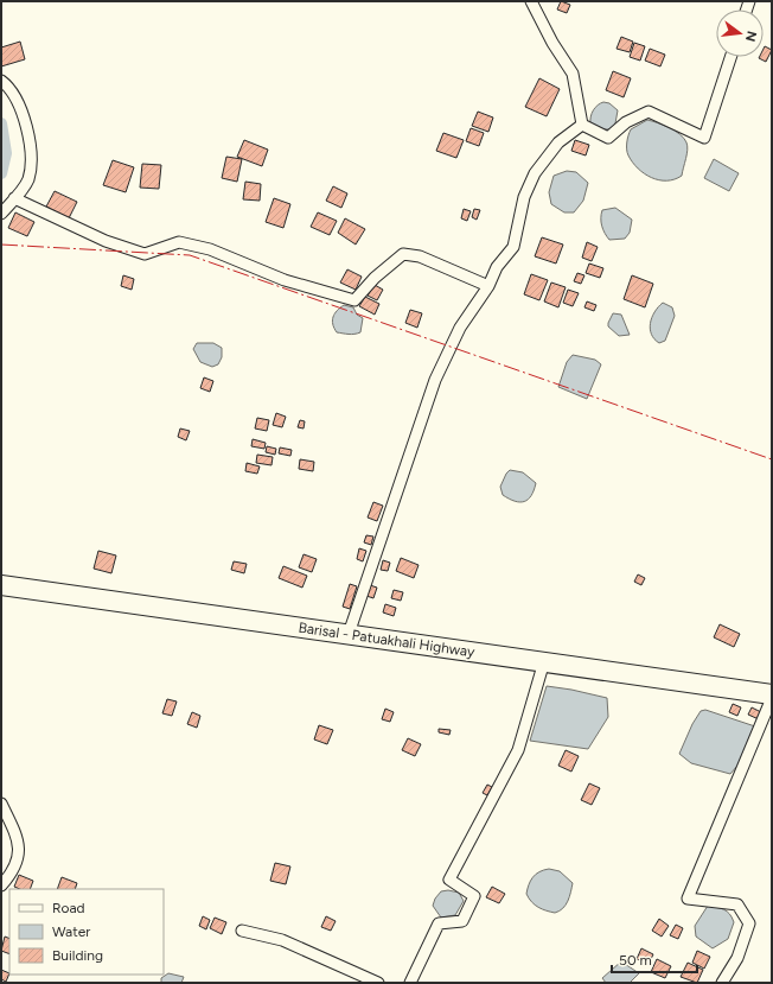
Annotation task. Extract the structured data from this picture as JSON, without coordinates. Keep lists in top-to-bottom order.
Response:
{
  "streets": {
    "highway": ["Barisal - Patuakhali Highway"]
  },
  "legend": ["Road", "Water", "Building"],
  "scale_bar": "50 m",
  "north": "right"
}
